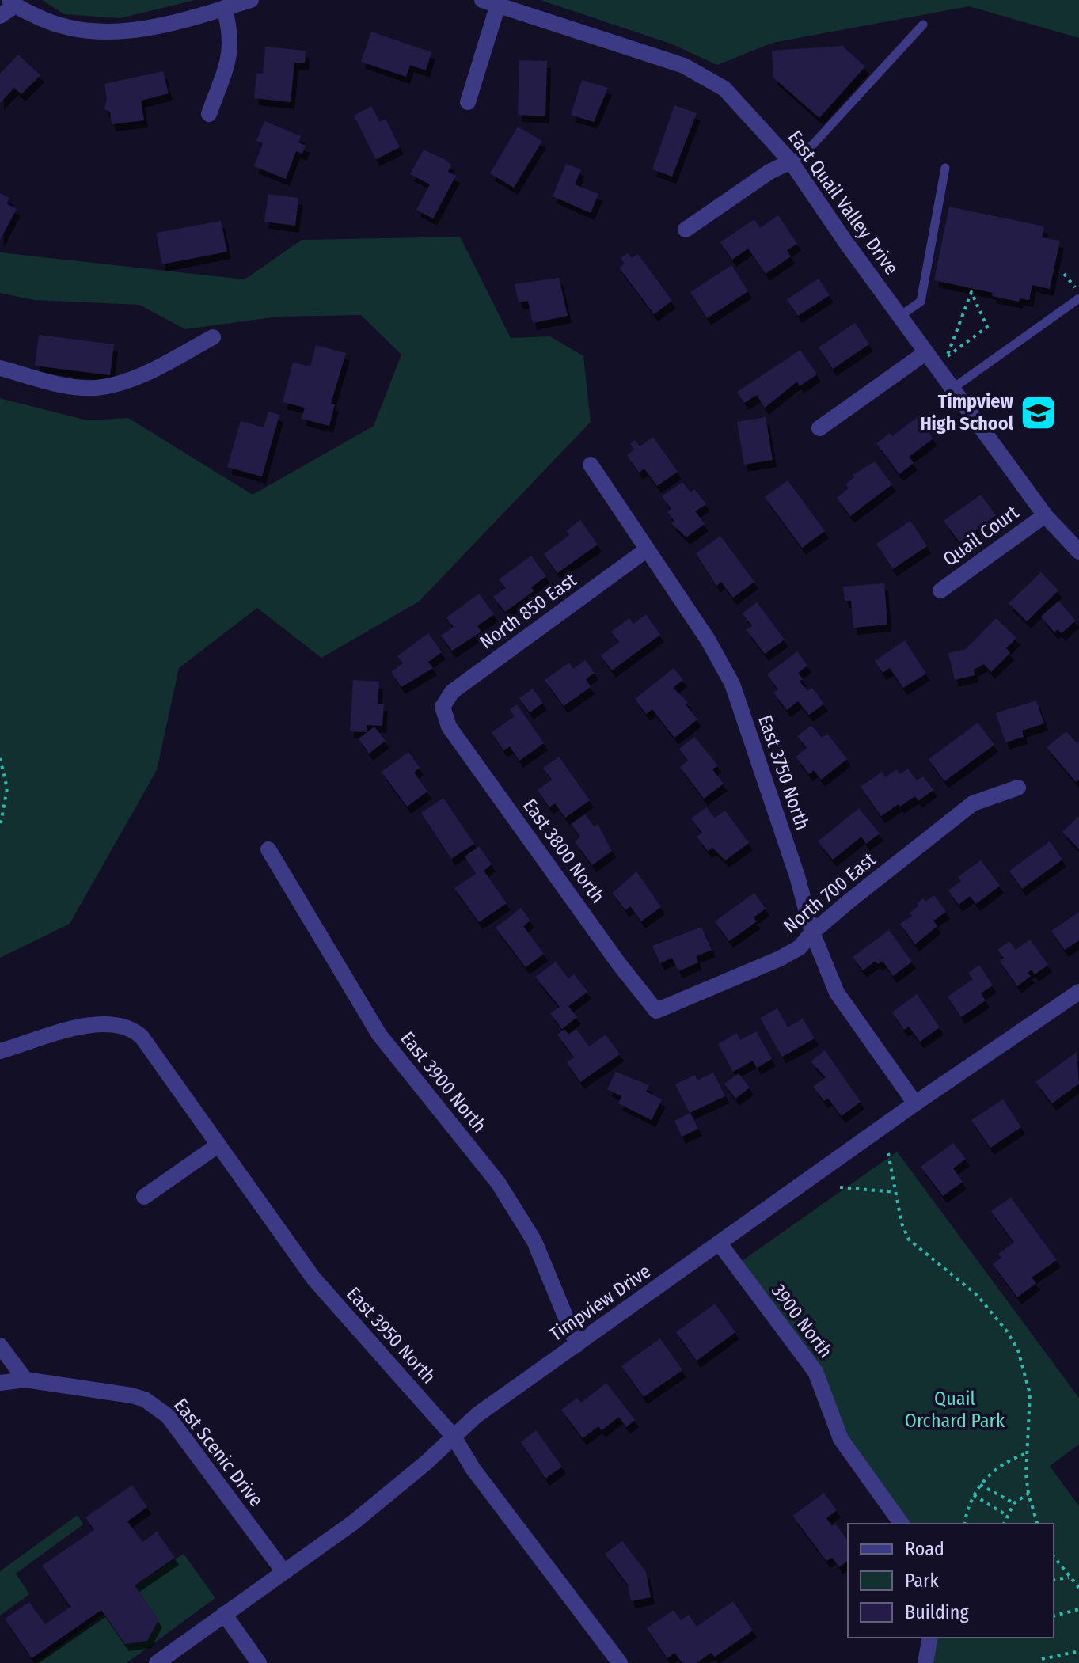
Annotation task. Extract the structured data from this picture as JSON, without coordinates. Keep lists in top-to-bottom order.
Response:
{
  "streets": {
    "street": [
      "East Quail Valley Drive",
      "Quail Court",
      "North 850 East",
      "East 3750 North",
      "East 3800 North",
      "North 700 East",
      "East 3900 North",
      "Timpview Drive",
      "3900 North",
      "East 3950 North",
      "East Scenic Drive"
    ]
  },
  "crossings": [
    ["East Quail Valley Drive", "Quail Court"],
    ["North 850 East", "East 3750 North"],
    ["North 850 East", "East 3800 North"],
    ["East 3750 North", "North 700 East"],
    ["East 3750 North", "Timpview Drive"],
    ["East 3800 North", "North 700 East"],
    ["East 3900 North", "Timpview Drive"],
    ["Timpview Drive", "3900 North"],
    ["Timpview Drive", "East 3950 North"],
    ["Timpview Drive", "East Scenic Drive"]
  ],
  "parks": ["Quail Orchard Park"],
  "places": {
    "school or university": ["Timpview High School"]
  },
  "legend": ["Road", "Park", "Building"]
}
